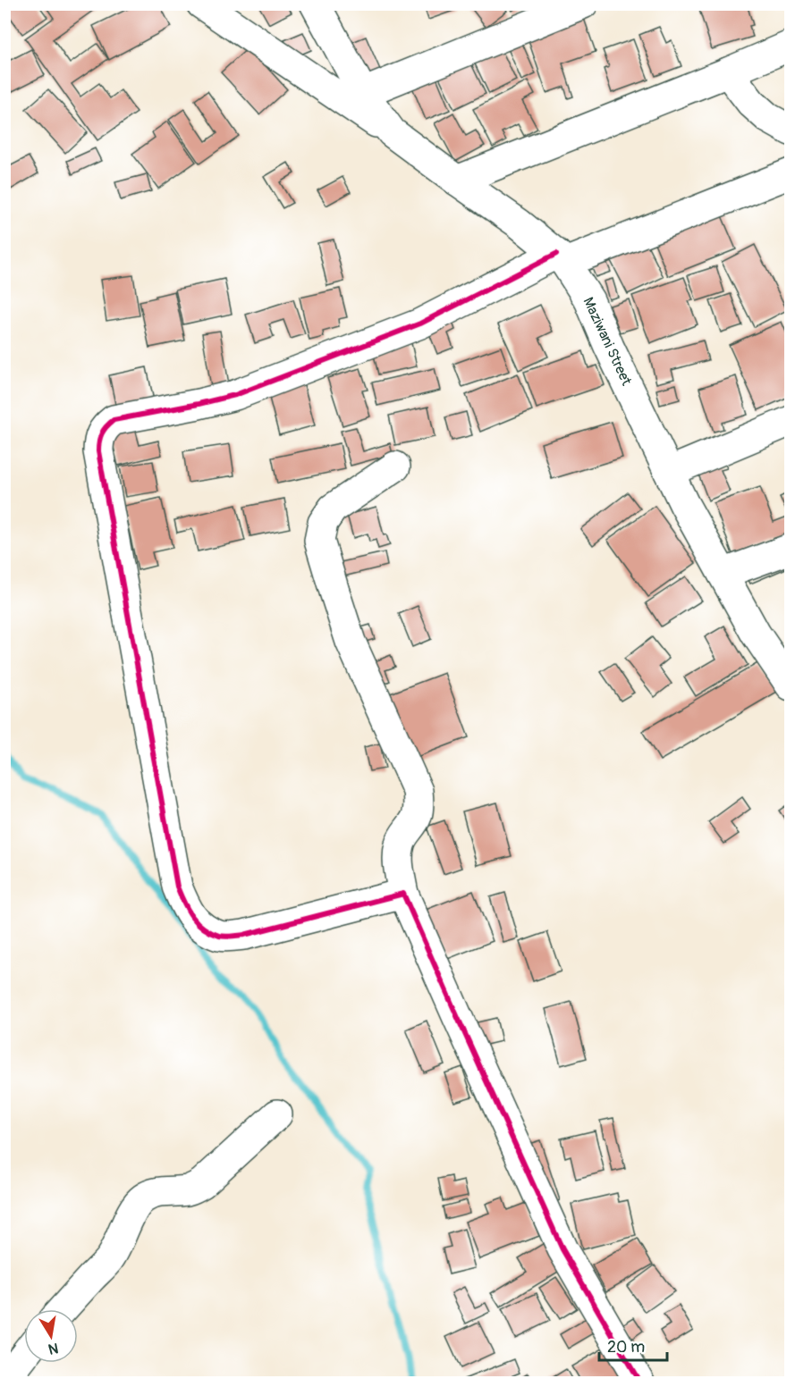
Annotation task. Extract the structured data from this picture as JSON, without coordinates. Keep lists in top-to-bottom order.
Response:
{
  "streets": {
    "street": ["Maziwani Street"]
  },
  "scale_bar": "20 m",
  "north": "bottom"
}
